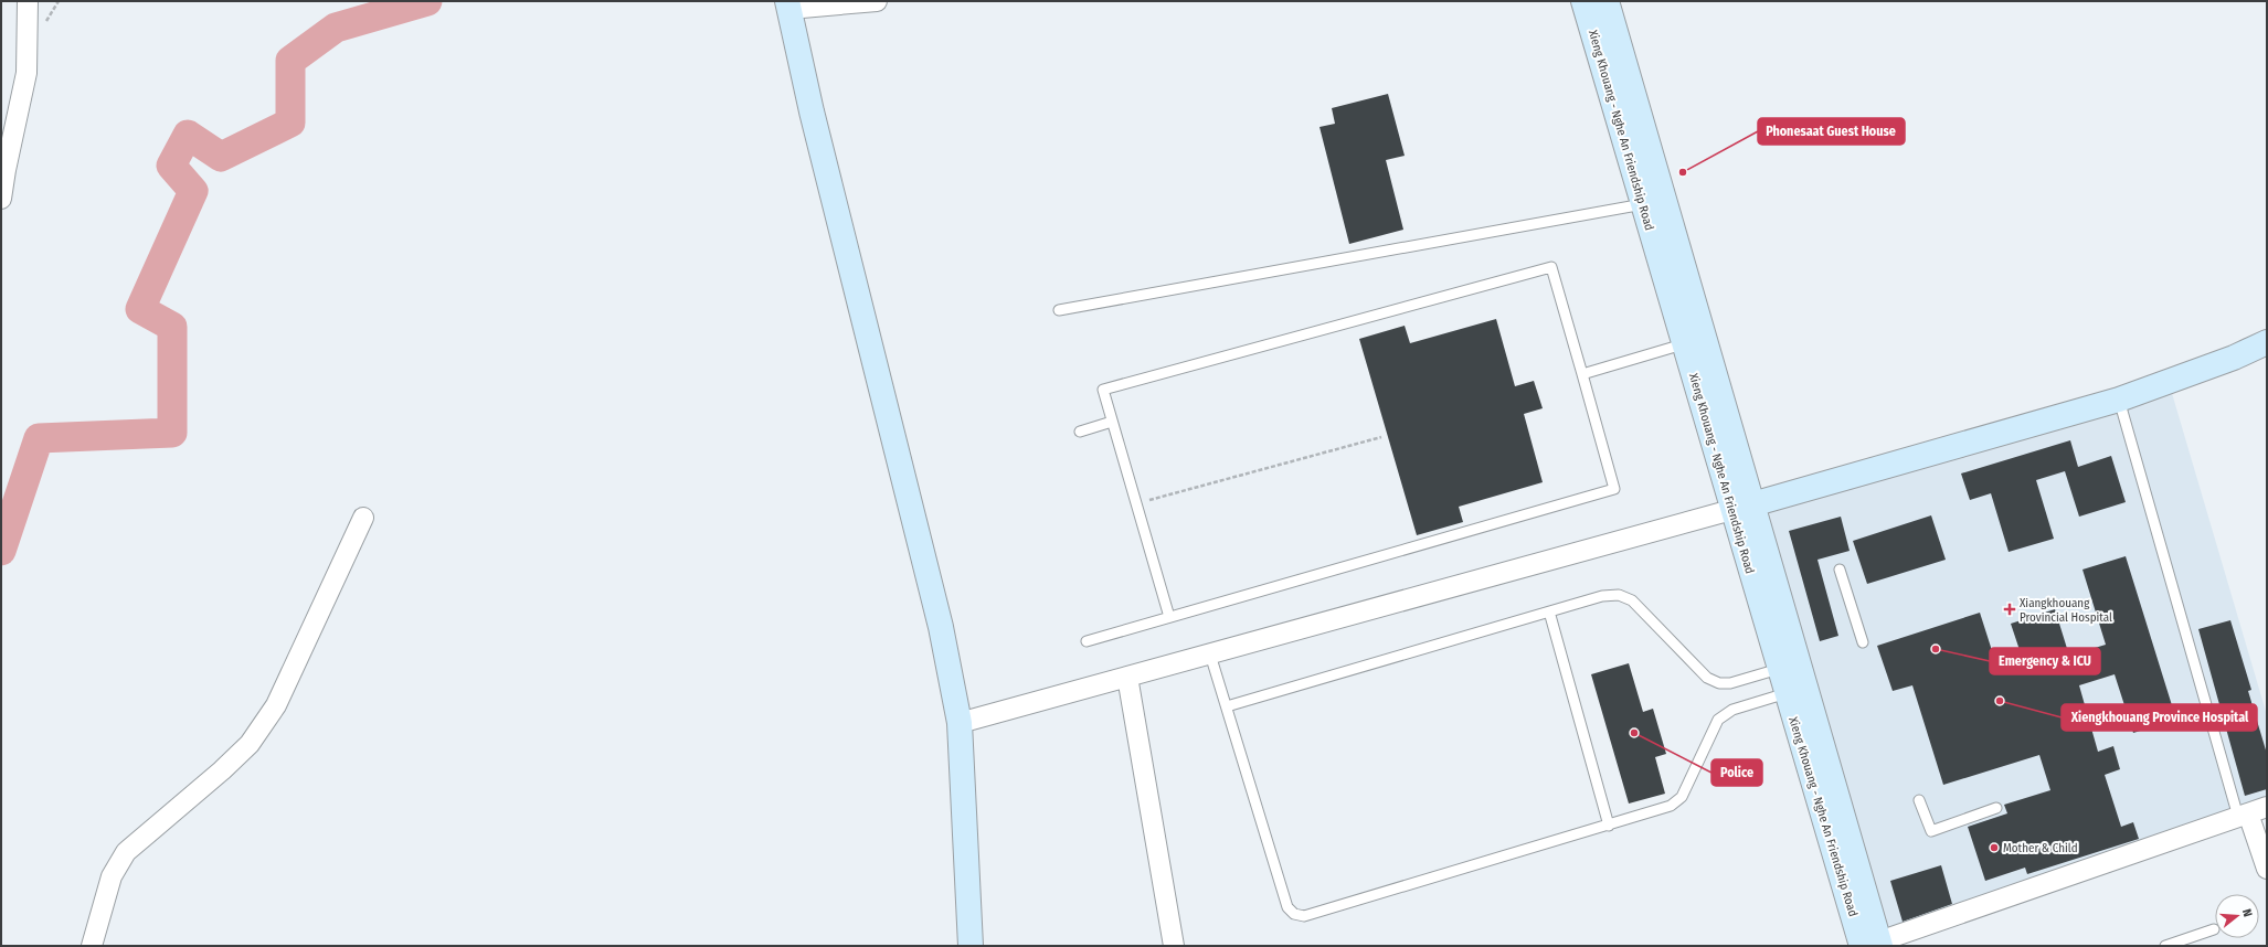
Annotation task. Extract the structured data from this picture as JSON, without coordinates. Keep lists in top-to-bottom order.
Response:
{
  "streets": {
    "street": ["Xieng Khouang - Nghe An Friendship Road"]
  },
  "places": {
    "other": [
      "Phonesaat Guest House",
      "Emergency & ICU",
      "Xiengkhouang Province Hospital",
      "Police",
      "Mother & Child"
    ],
    "health": ["Xiangkhouang Provincial Hospital"]
  },
  "north": "right"
}
